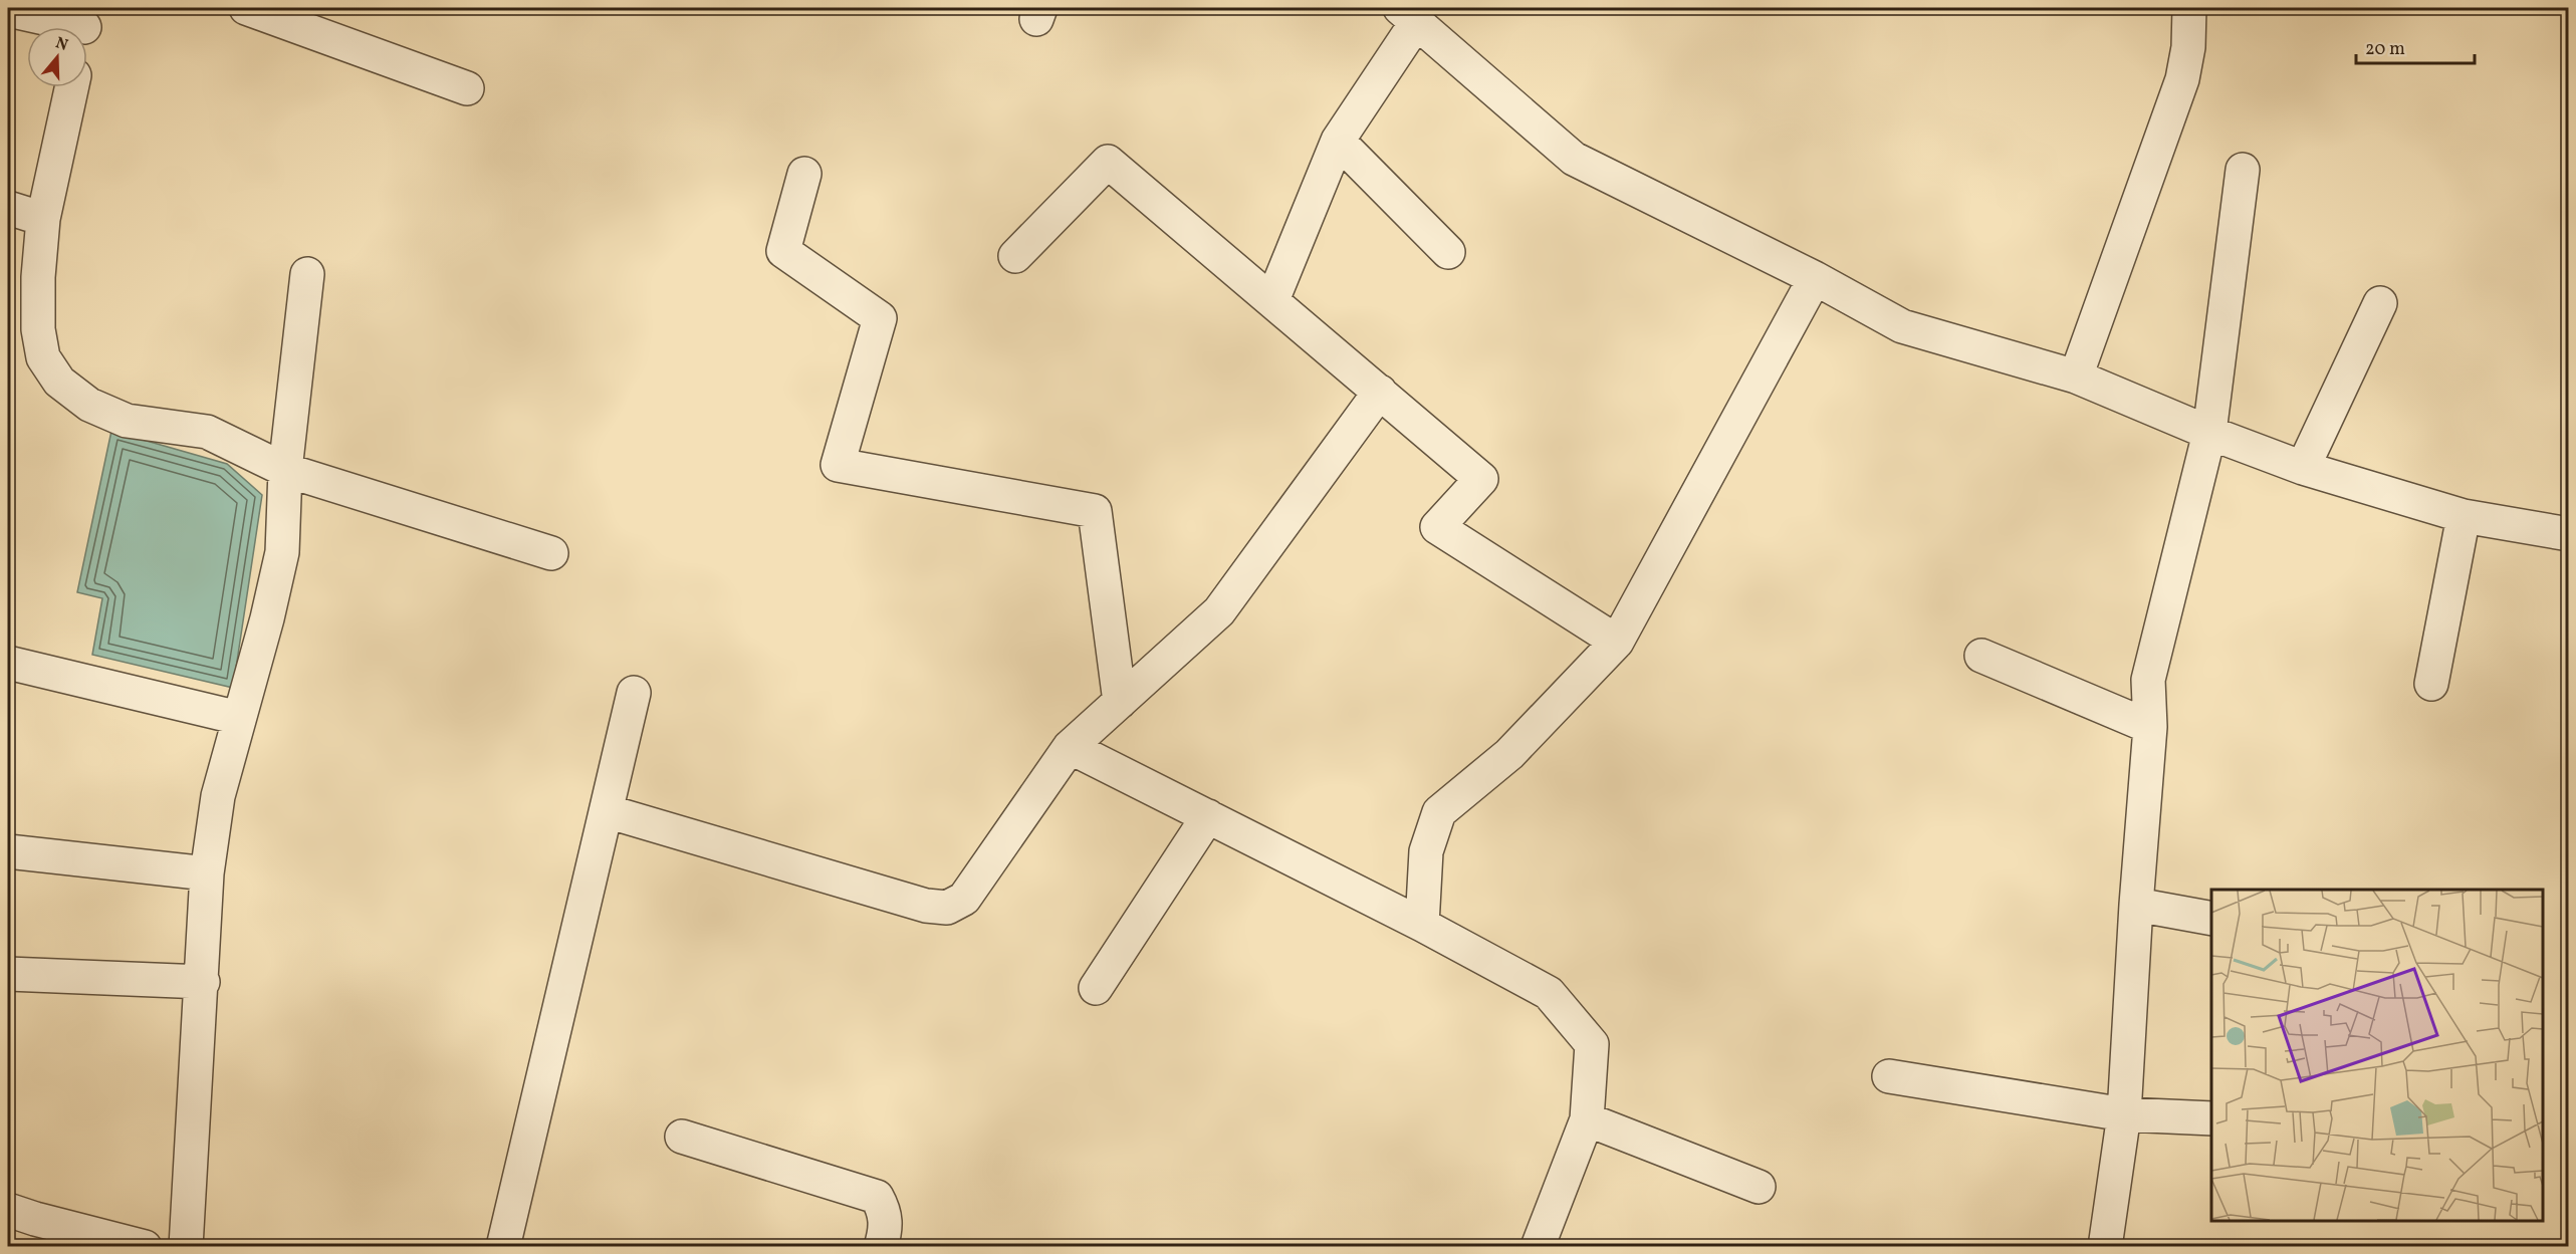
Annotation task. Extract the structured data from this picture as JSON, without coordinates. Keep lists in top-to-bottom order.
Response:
{
  "scale_bar": "20 m",
  "north": "top"
}
